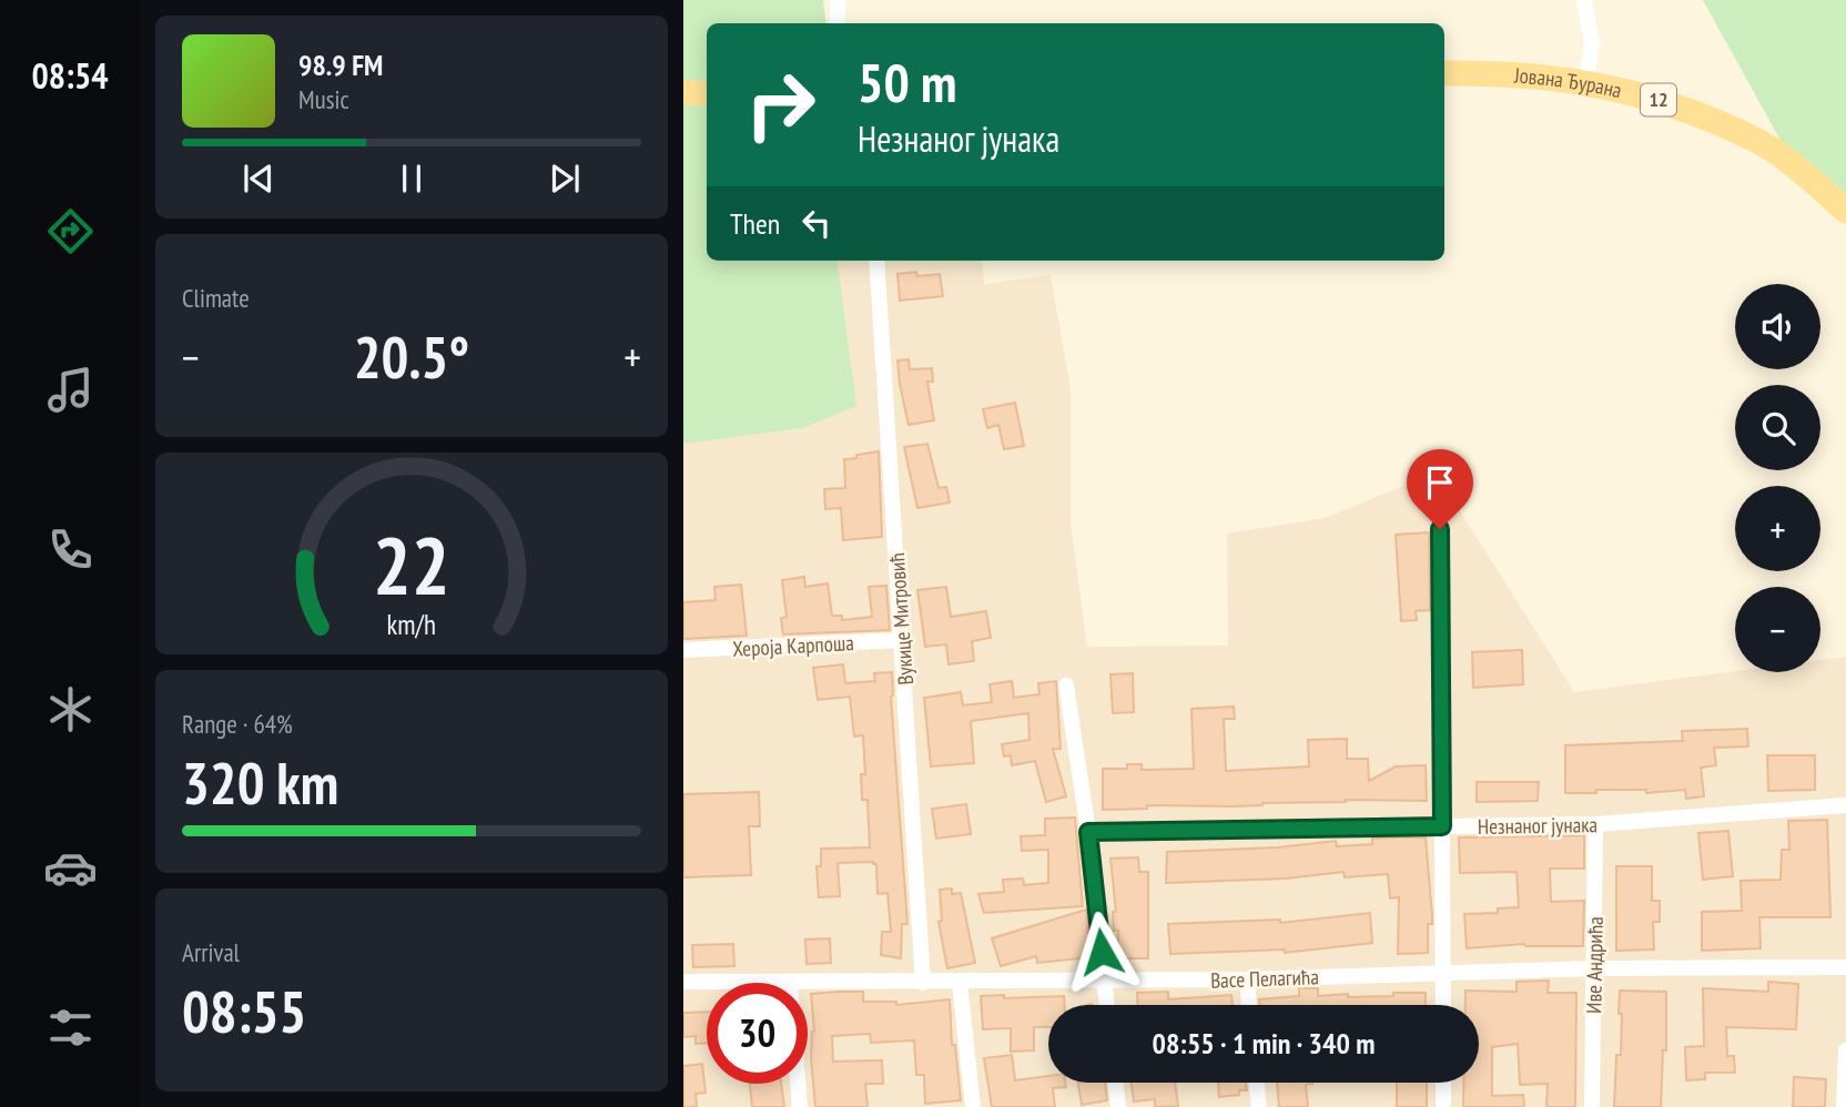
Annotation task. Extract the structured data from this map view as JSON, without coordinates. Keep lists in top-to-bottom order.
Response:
{
  "streets": {
    "main road": ["Јована Ђурана", "12"],
    "street": [
      "Вукице Митровић",
      "Хероја Карпоша",
      "Незнаног јунака",
      "Иве Андрића",
      "Васе Пелагића"
    ]
  },
  "crossings": [
    ["Вукице Митровић", "Хероја Карпоша"],
    ["Вукице Митровић", "Васе Пелагића"],
    ["Незнаног јунака", "Иве Андрића"],
    ["Иве Андрића", "Васе Пелагића"]
  ],
  "page": {
    "tabs": "08:54",
    "turn": ["50 m", "Незнаног јунака"],
    "song": ["98.9 FM", "Music"],
    "then": "Then",
    "tile": [
      "Climate",
      ["Range · 64%", "320 km"],
      ["Arrival", "08:55"]
    ],
    "map_buttons": ["+", "−"],
    "heat": ["−", "20.5°", "+"],
    "limit": "30",
    "trip": "08:55 · 1 min · 340 m",
    "gauge": ["22", "km/h"]
  }
}
